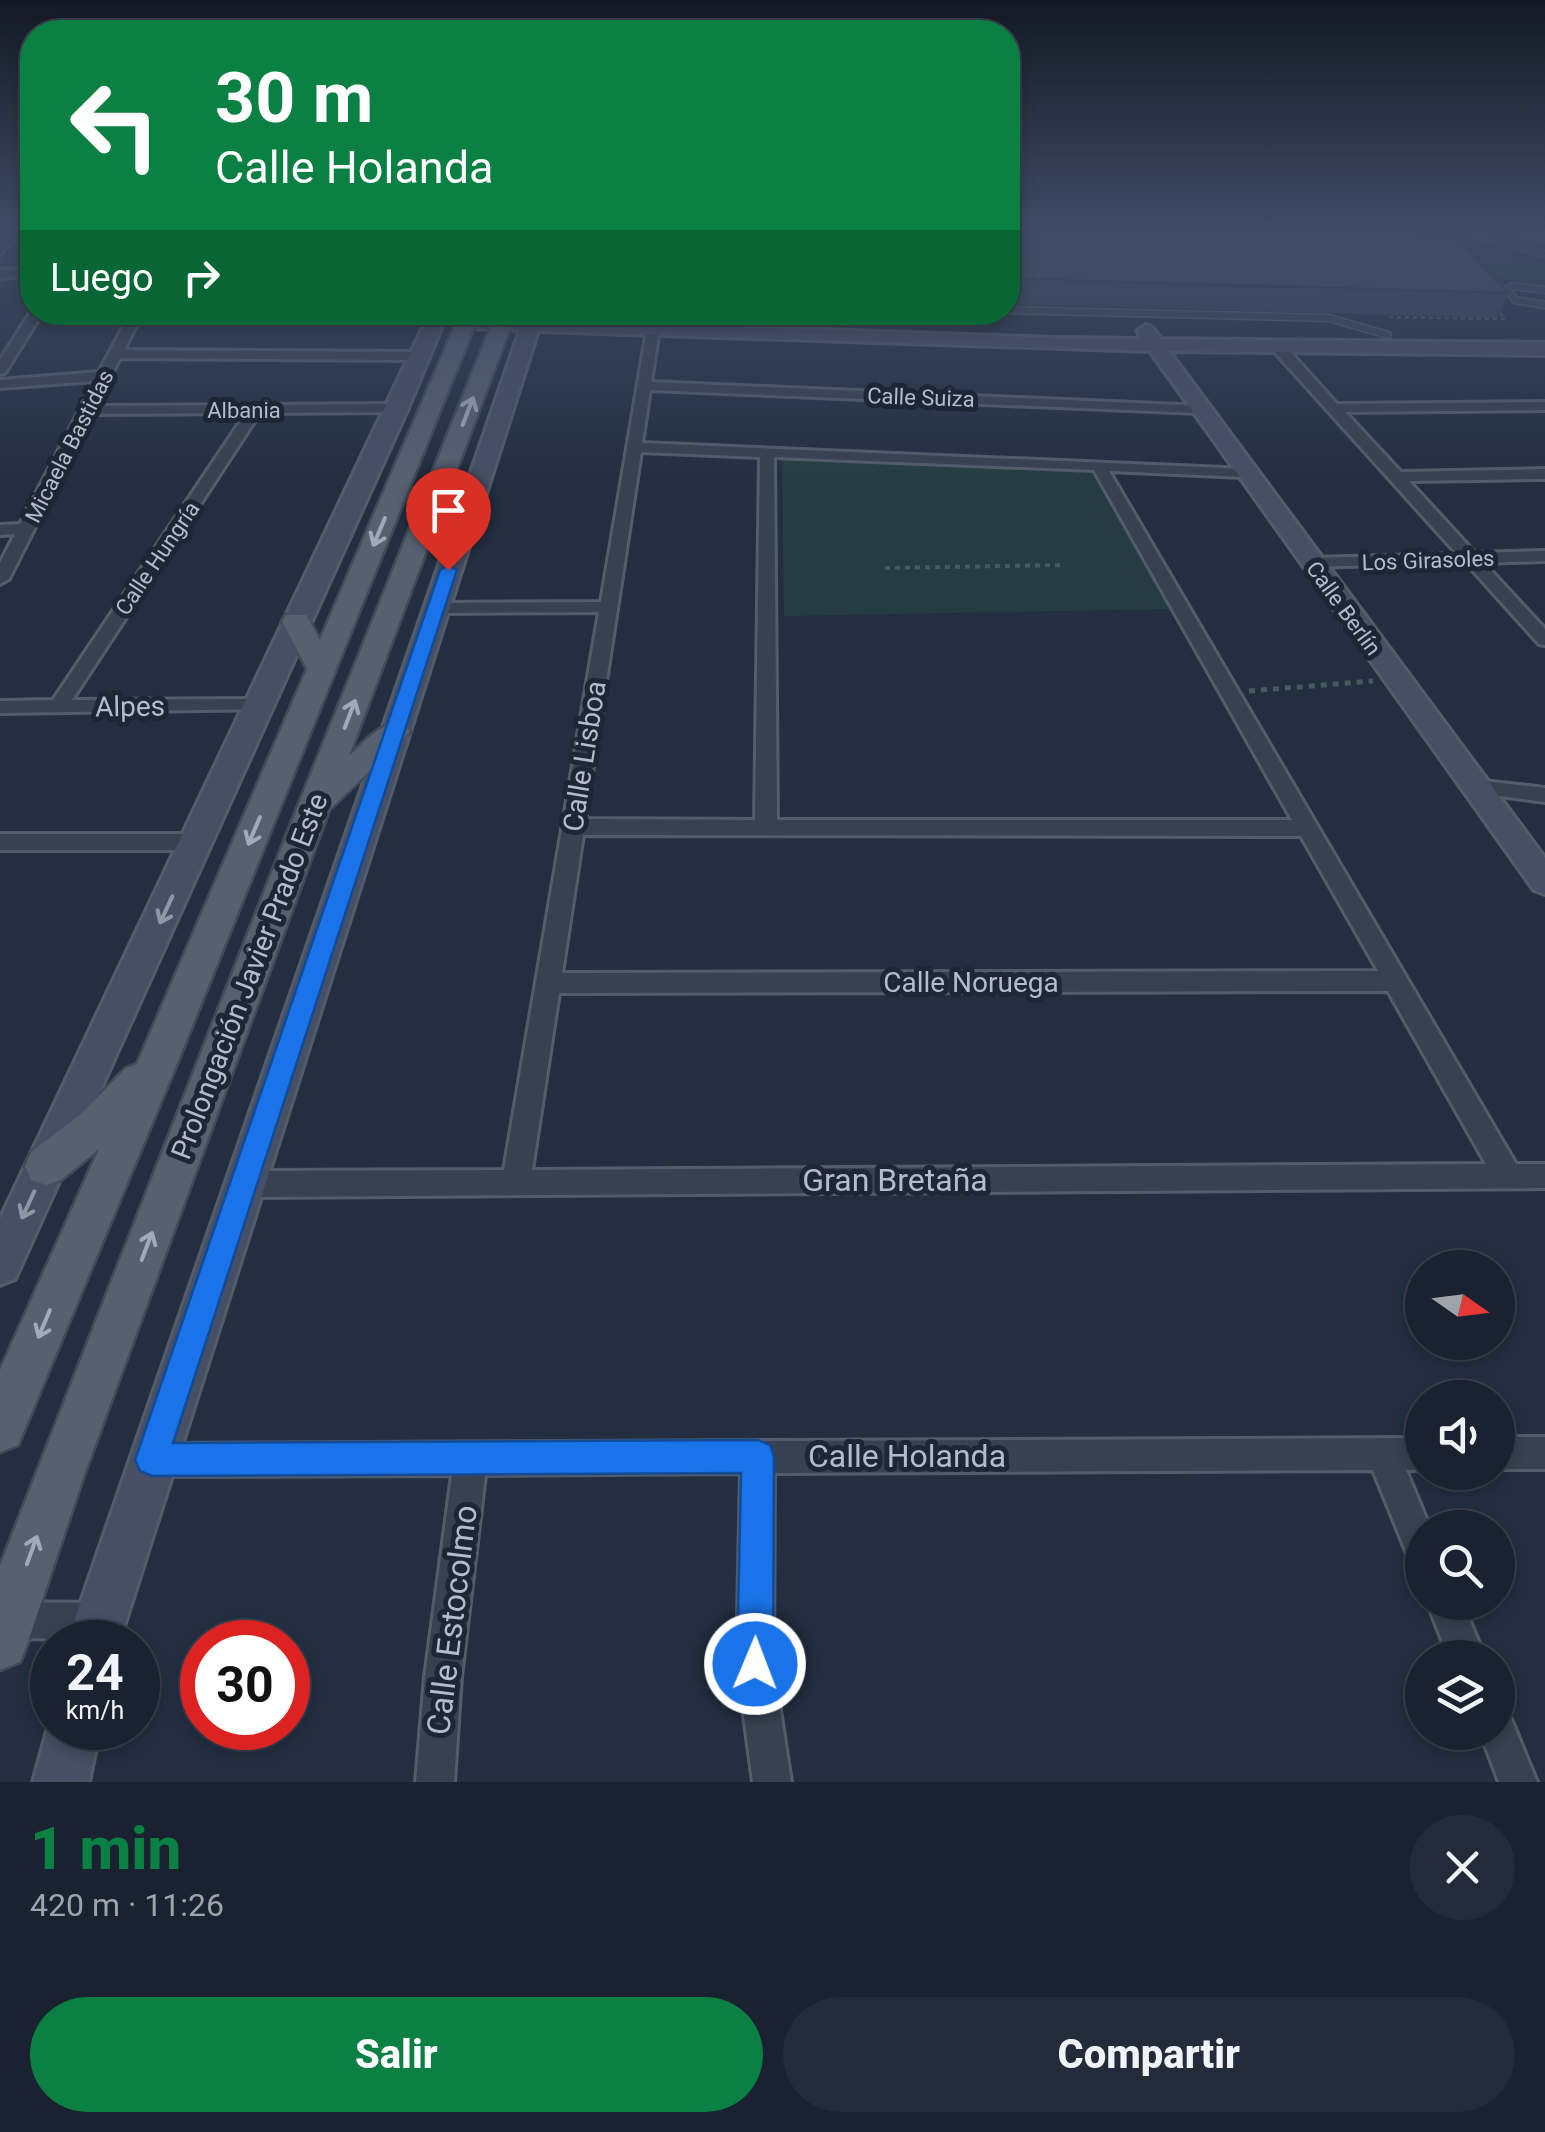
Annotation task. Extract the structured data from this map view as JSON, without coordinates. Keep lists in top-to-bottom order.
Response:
{
  "streets": {
    "main road": ["Prolongación Javier Prado Este"],
    "street": [
      "Calle Suiza",
      "Albania",
      "Micaela Bastidas",
      "Calle Hungría",
      "Los Girasoles",
      "Calle Berlín",
      "Alpes",
      "Calle Lisboa",
      "Calle Noruega",
      "Gran Bretaña",
      "Calle Holanda",
      "Calle Estocolmo"
    ]
  },
  "crossings": [
    ["Calle Suiza", "Calle Berlín"],
    ["Calle Suiza", "Calle Lisboa"],
    ["Albania", "Micaela Bastidas"],
    ["Albania", "Calle Hungría"],
    ["Calle Hungría", "Alpes"],
    ["Los Girasoles", "Calle Berlín"],
    ["Calle Lisboa", "Calle Noruega"],
    ["Calle Lisboa", "Gran Bretaña"],
    ["Prolongación Javier Prado Este", "Gran Bretaña"],
    ["Prolongación Javier Prado Este", "Calle Holanda"],
    ["Calle Holanda", "Calle Estocolmo"]
  ],
  "north": "right",
  "page": {
    "turn": ["30 m", "Calle Holanda"],
    "then": "Luego",
    "speed": "24 km/h",
    "limit": "30",
    "heading": ["1 min", "420 m · 11:26"],
    "buttons": ["Salir", "Compartir"]
  }
}
